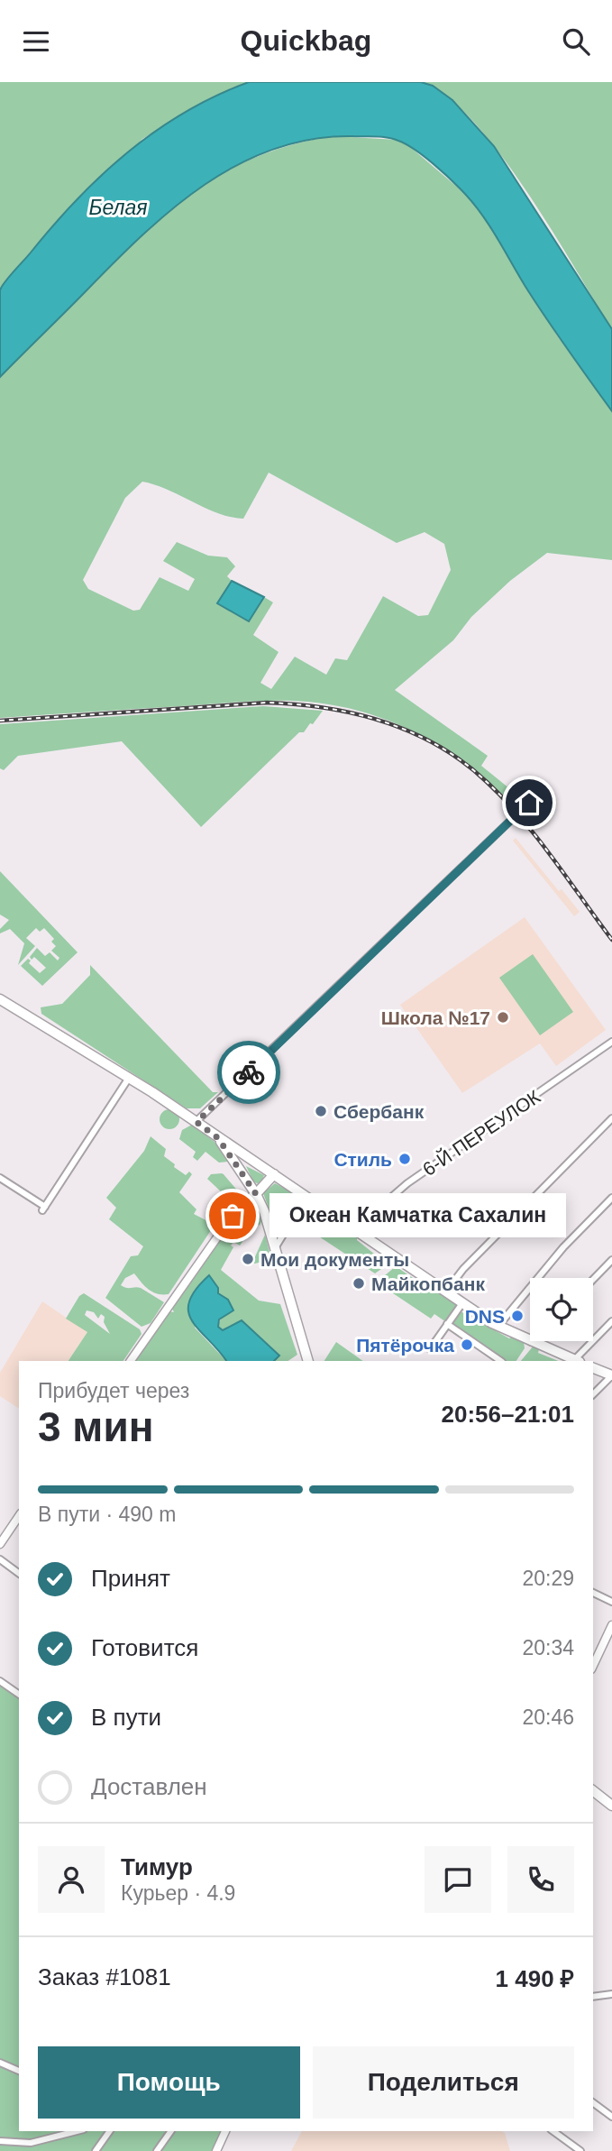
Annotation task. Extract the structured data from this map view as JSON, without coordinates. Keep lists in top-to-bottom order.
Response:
{
  "streets": {
    "street": ["6-Й ПЕРЕУЛОК"]
  },
  "water": ["Белая"],
  "places": [
    "Школа №17",
    "Сбербанк",
    "Стиль",
    "Океан Камчатка Сахалин",
    "Мои документы",
    "Майкопбанк",
    "DNS",
    "Пятёрочка"
  ],
  "page": {
    "header": "Quickbag",
    "bubble": "Океан Камчатка Сахалин",
    "heading": ["3 мин", "Прибудет через", "20:56–21:01"],
    "panel": [
      "Тимур",
      "Курьер · 4.9",
      "Заказ #1081",
      "1 490 ₽"
    ],
    "bar": "В пути · 490 m",
    "list": [
      ["Принят", "20:29"],
      ["Готовится", "20:34"],
      ["В пути", "20:46"],
      "Доставлен"
    ],
    "buttons": ["Помощь", "Поделиться"]
  }
}
